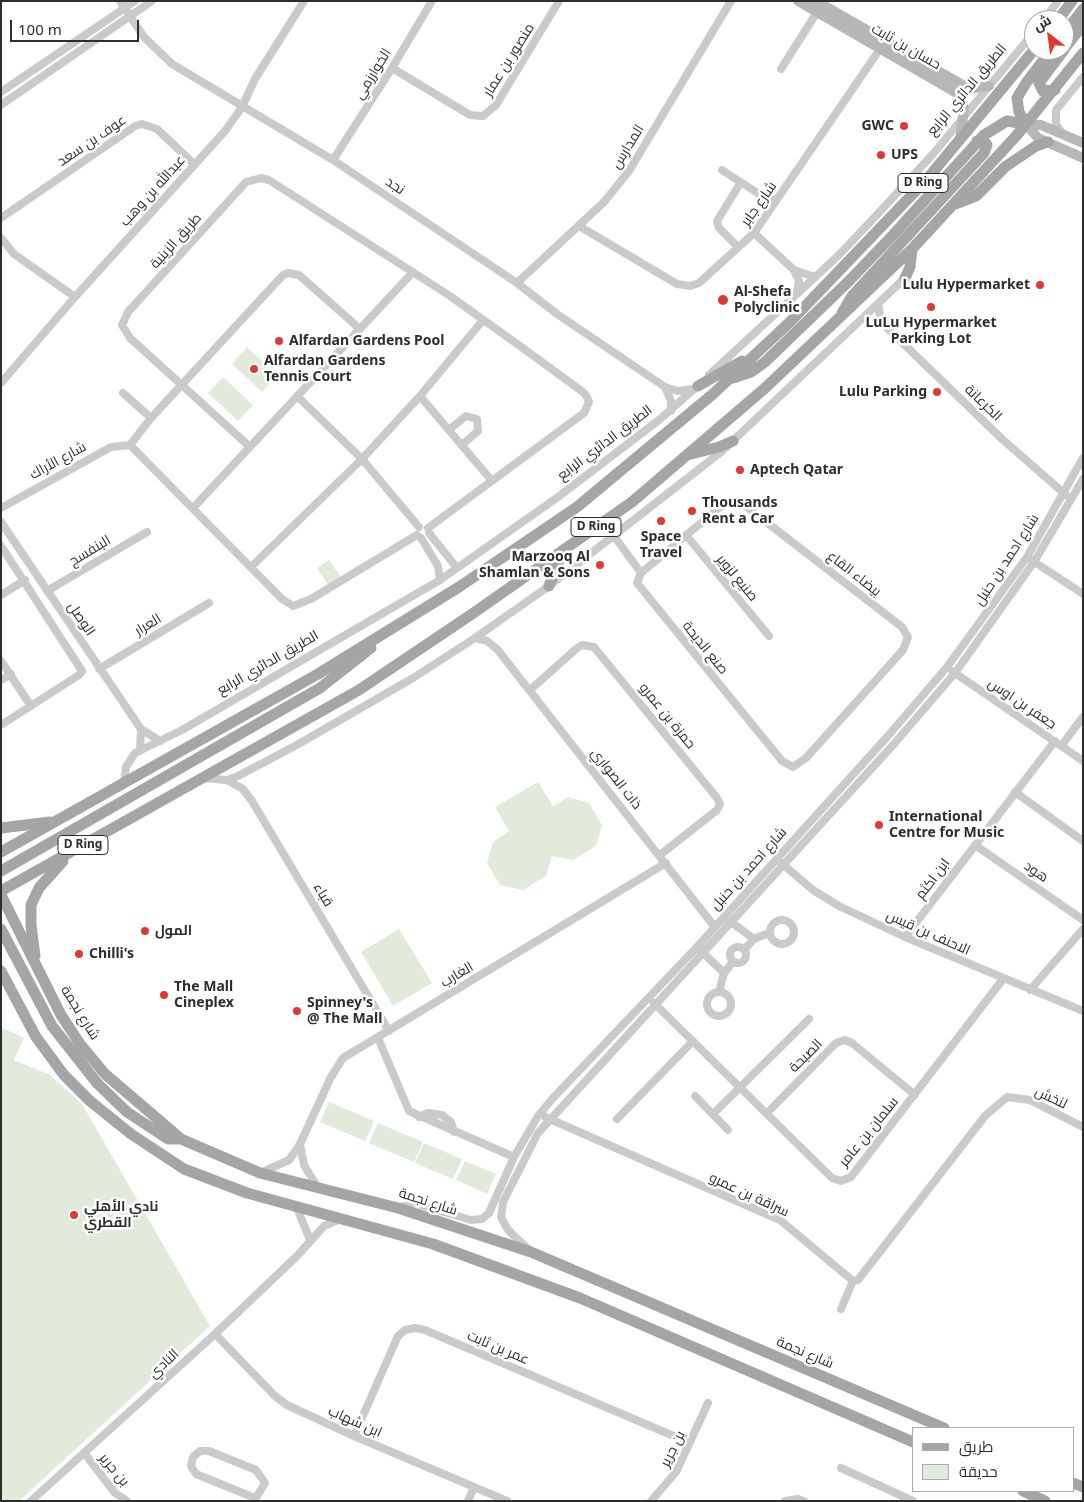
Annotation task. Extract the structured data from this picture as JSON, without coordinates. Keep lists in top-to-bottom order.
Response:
{
  "streets": {
    "main road": ["الطريق الدائري الرابع", "D Ring", "شارع نجمة"],
    "street": [
      "حسان بن ثابت",
      "منصور بن عمار",
      "الخوارزمي",
      "عوف بن سعد",
      "المدارس",
      "نجد",
      "عبدالله بن وهب",
      "شارع جابر",
      "طريق الزينية",
      "الكرعانة",
      "شارع الأراك",
      "البنفسج",
      "شارع احمد بن حنبل",
      "بيضاء القاع",
      "صنيع لزوير",
      "الوصل",
      "العرار",
      "صنع الديحة",
      "جعفر بن اوس",
      "حمزة بن عمرو",
      "ذات الصواري",
      "هود",
      "ابن اكثم",
      "قباء",
      "الاحنف بن قيس",
      "الغارب",
      "الصبحة",
      "لنخش",
      "سلمان بن عامر",
      "سراقة بن عمرو",
      "عمر بن ثابت",
      "النادي",
      "ابن شهاب",
      "بن جرير"
    ]
  },
  "crossings": [
    ["حسان بن ثابت", "الطريق الدائري الرابع"],
    ["حسان بن ثابت", "شارع جابر"],
    ["منصور بن عمار", "الخوارزمي"],
    ["الخوارزمي", "نجد"],
    ["الطريق الدائري الرابع", "الوصل"],
    ["عوف بن سعد", "عبدالله بن وهب"],
    ["المدارس", "نجد"],
    ["المدارس", "شارع جابر"],
    ["نجد", "عبدالله بن وهب"],
    ["الكرعانة", "شارع احمد بن حنبل"],
    ["البنفسج", "الوصل"],
    ["شارع احمد بن حنبل", "جعفر بن اوس"],
    ["شارع احمد بن حنبل", "ذات الصواري"],
    ["شارع احمد بن حنبل", "الاحنف بن قيس"],
    ["شارع احمد بن حنبل", "شارع نجمة"],
    ["شارع احمد بن حنبل", "سلمان بن عامر"],
    ["شارع احمد بن حنبل", "سراقة بن عمرو"],
    ["بيضاء القاع", "صنيع لزوير"],
    ["بيضاء القاع", "صنع الديحة"],
    ["الوصل", "العرار"],
    ["جعفر بن اوس", "ابن اكثم"],
    ["حمزة بن عمرو", "ذات الصواري"],
    ["ذات الصواري", "الغارب"],
    ["هود", "ابن اكثم"],
    ["ابن اكثم", "الاحنف بن قيس"],
    ["قباء", "الغارب"],
    ["الاحنف بن قيس", "سلمان بن عامر"],
    ["الغارب", "شارع نجمة"],
    ["الصبحة", "سلمان بن عامر"],
    ["لنخش", "سراقة بن عمرو"],
    ["عمر بن ثابت", "ابن شهاب"],
    ["عمر بن ثابت", "بن جرير"],
    ["النادي", "ابن شهاب"],
    ["النادي", "بن جرير"]
  ],
  "places": [
    "GWC",
    "UPS",
    "Lulu Hypermarket",
    "Al-Shefa Polyclinic",
    "LuLu Hypermarket Parking Lot",
    "Alfardan Gardens Pool",
    "Alfardan Gardens Tennis Court",
    "Lulu Parking",
    "Aptech Qatar",
    "Thousands Rent a Car",
    "Space Travel",
    "Marzooq Al Shamlan & Sons",
    "International Centre for Music",
    "المول",
    "Chilli's",
    "The Mall Cineplex",
    "Spinney's @ The Mall",
    "نادي الأهلي القطري"
  ],
  "legend": ["طريق", "حديقة"],
  "scale_bar": "100 m",
  "north": "top left"
}
